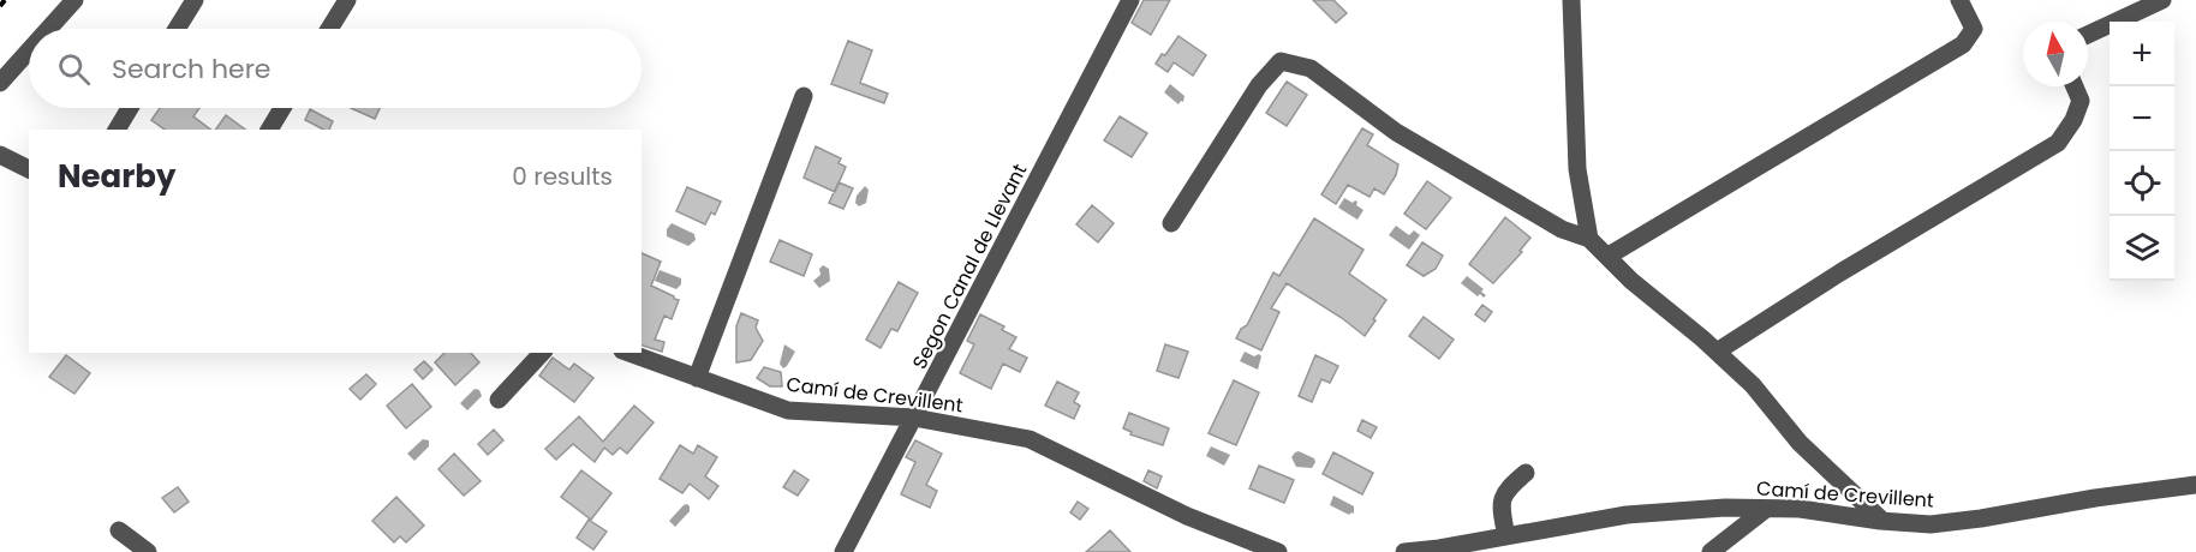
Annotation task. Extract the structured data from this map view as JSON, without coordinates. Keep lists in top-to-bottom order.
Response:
{
  "streets": {
    "street": ["Segon Canal de Llevant", "Camí de Crevillent"]
  },
  "crossings": [
    ["Segon Canal de Llevant", "Camí de Crevillent"]
  ],
  "north": "top",
  "page": {
    "map_buttons": ["+", "−"],
    "search": "Search here",
    "heading": ["Nearby", "0 results"]
  }
}
